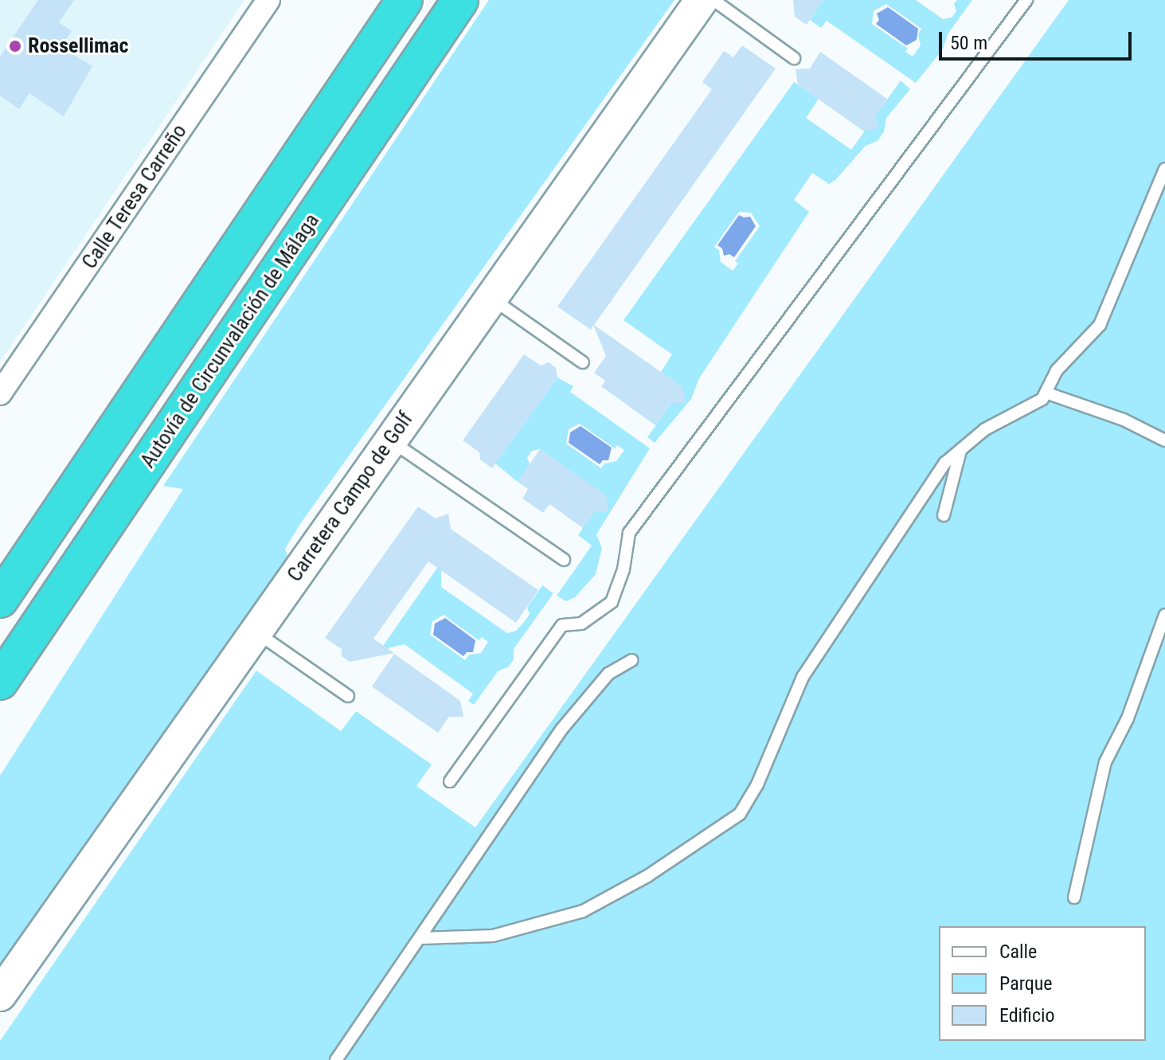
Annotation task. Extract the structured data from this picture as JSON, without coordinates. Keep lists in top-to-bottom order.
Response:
{
  "streets": {
    "highway": ["Autovía de Circunvalación de Málaga"],
    "street": ["Calle Teresa Carreño", "Carretera Campo de Golf"]
  },
  "places": ["Rossellimac"],
  "legend": ["Calle", "Parque", "Edificio"],
  "scale_bar": "50 m"
}
